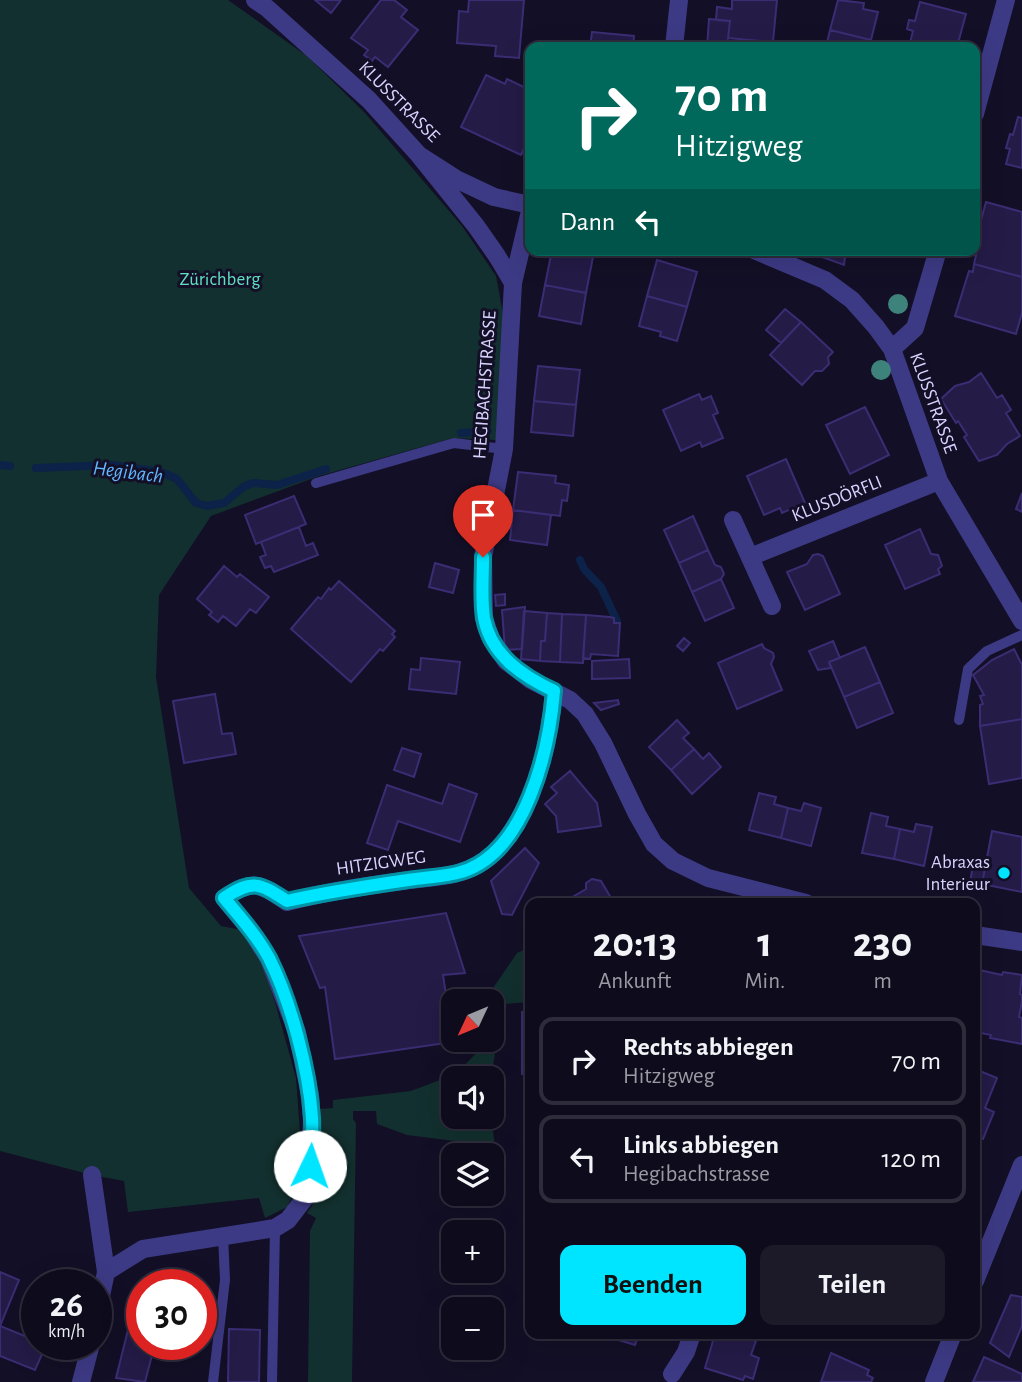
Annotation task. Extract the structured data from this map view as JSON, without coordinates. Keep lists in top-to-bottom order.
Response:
{
  "streets": {
    "street": [
      "KLUSSTRASSE",
      "HEGIBACHSTRASSE",
      "KLUSDÖRFLI",
      "HITZIGWEG"
    ]
  },
  "crossings": [
    ["KLUSSTRASSE", "KLUSDÖRFLI"],
    ["HEGIBACHSTRASSE", "HITZIGWEG"]
  ],
  "water": ["Hegibach"],
  "parks": ["Zürichberg"],
  "places": ["Abraxas Interieur"],
  "north": "bottom left",
  "page": {
    "turn": ["70 m", "Hitzigweg"],
    "then": "Dann",
    "eta": [
      "20:13",
      "Ankunft",
      "1",
      "Min.",
      "230",
      "m"
    ],
    "map_buttons": ["+", "−"],
    "list": [
      {
        "name": "Rechts abbiegen",
        "note": "Hitzigweg",
        "value": "70 m"
      },
      {
        "name": "Links abbiegen",
        "note": "Hegibachstrasse",
        "value": "120 m"
      }
    ],
    "buttons": ["Beenden", "Teilen"],
    "speed": "26 km/h",
    "limit": "30"
  }
}
